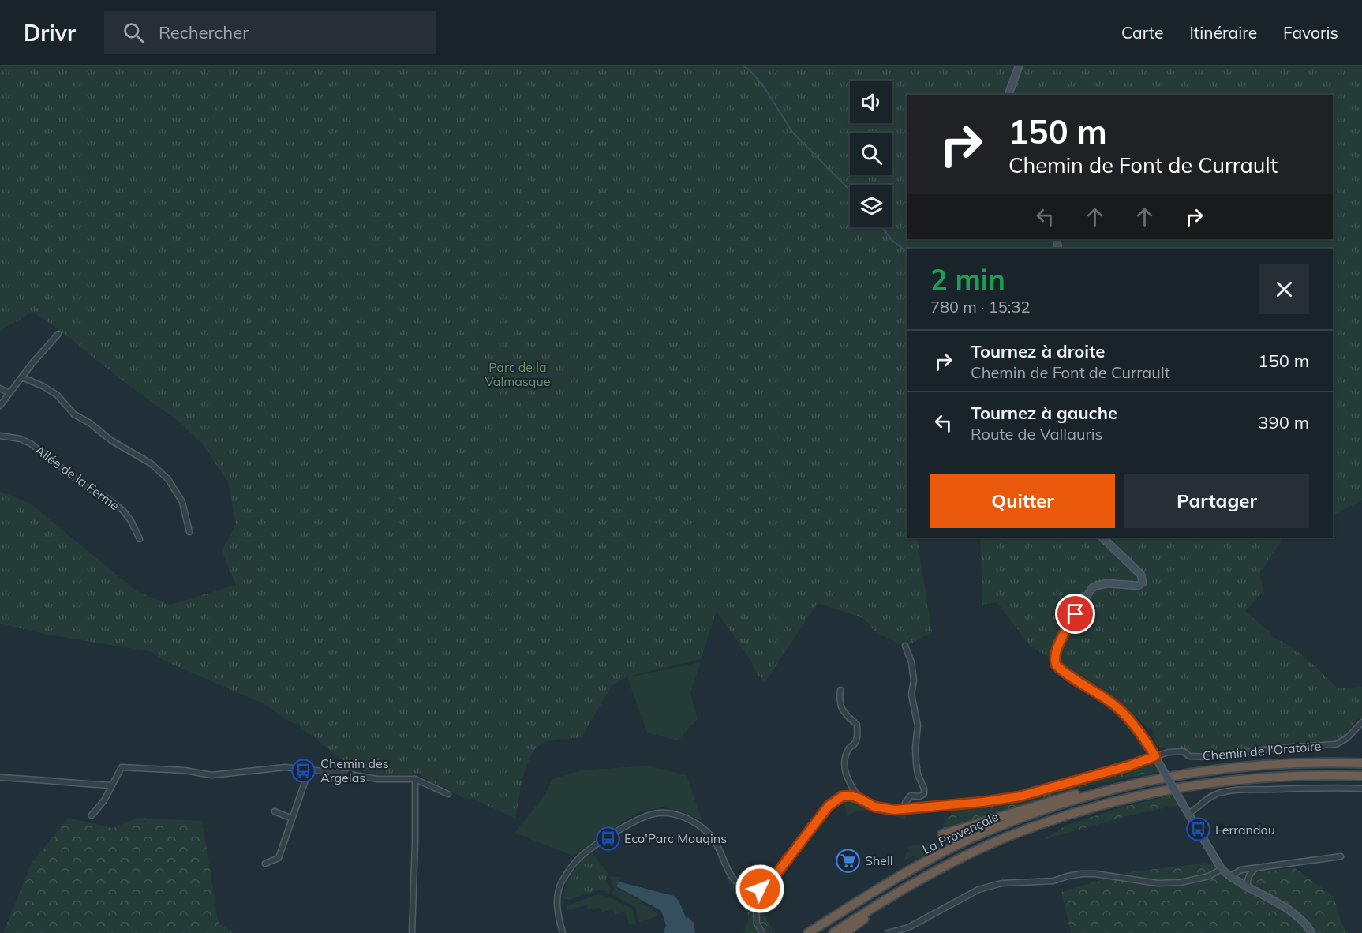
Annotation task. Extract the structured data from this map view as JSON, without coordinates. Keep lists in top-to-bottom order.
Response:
{
  "streets": {
    "highway": ["La Provençale"],
    "street": ["Allée de la Ferme", "Chemin de l'Oratoire"]
  },
  "parks": ["Parc de la Valmasque"],
  "places": {
    "bus stop": ["Chemin des Argelas", "Ferrandou", "Eco'Parc Mougins"],
    "supermarket": ["Shell"]
  },
  "page": {
    "header": "Drivr",
    "search": "Rechercher",
    "nav": ["Carte", "Itinéraire", "Favoris"],
    "turn": ["150 m", "Chemin de Font de Currault"],
    "heading": ["2 min", "780 m · 15:32"],
    "list": [
      {
        "name": "Tournez à droite",
        "note": "Chemin de Font de Currault",
        "value": "150 m"
      },
      {
        "name": "Tournez à gauche",
        "note": "Route de Vallauris",
        "value": "390 m"
      }
    ],
    "buttons": ["Quitter", "Partager"]
  }
}
